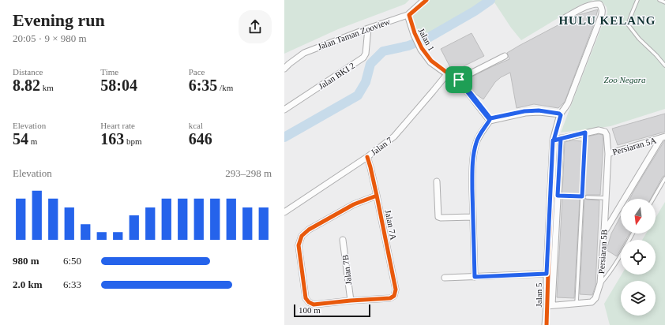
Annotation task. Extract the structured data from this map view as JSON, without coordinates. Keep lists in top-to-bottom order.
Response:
{
  "streets": {
    "street": [
      "Jalan Taman Zooview",
      "Jalan 1",
      "Jalan BKI 2",
      "Jalan 7",
      "Persiaran 5A",
      "Jalan 7A",
      "Persiaran 5B",
      "Jalan 7B",
      "Jalan 5"
    ]
  },
  "crossings": [
    ["Jalan Taman Zooview", "Jalan 1"],
    ["Jalan Taman Zooview", "Jalan BKI 2"],
    ["Jalan 1", "Jalan 7"],
    ["Jalan 7", "Jalan 7A"],
    ["Persiaran 5A", "Persiaran 5B"],
    ["Persiaran 5A", "Jalan 5"],
    ["Jalan 7A", "Jalan 7B"],
    ["Persiaran 5B", "Jalan 5"]
  ],
  "districts": ["HULU KELANG"],
  "parks": ["Zoo Negara"],
  "scale_bar": "100 m",
  "north": "bottom",
  "page": {
    "heading": ["Evening run", "20:05 · 9 × 980 m"],
    "stats": [
      ["Distance", "8.82 km"],
      ["Time", "58:04"],
      ["Pace", "6:35 /km"],
      ["Elevation", "54 m"],
      ["Heart rate", "163 bpm"],
      ["kcal", "646"]
    ],
    "chart": ["Elevation", "293–298 m"],
    "list": [
      {
        "name": "980 m",
        "note": "6:50"
      },
      {
        "name": "2.0 km",
        "note": "6:33"
      }
    ],
    "scale": "100 m"
  }
}
